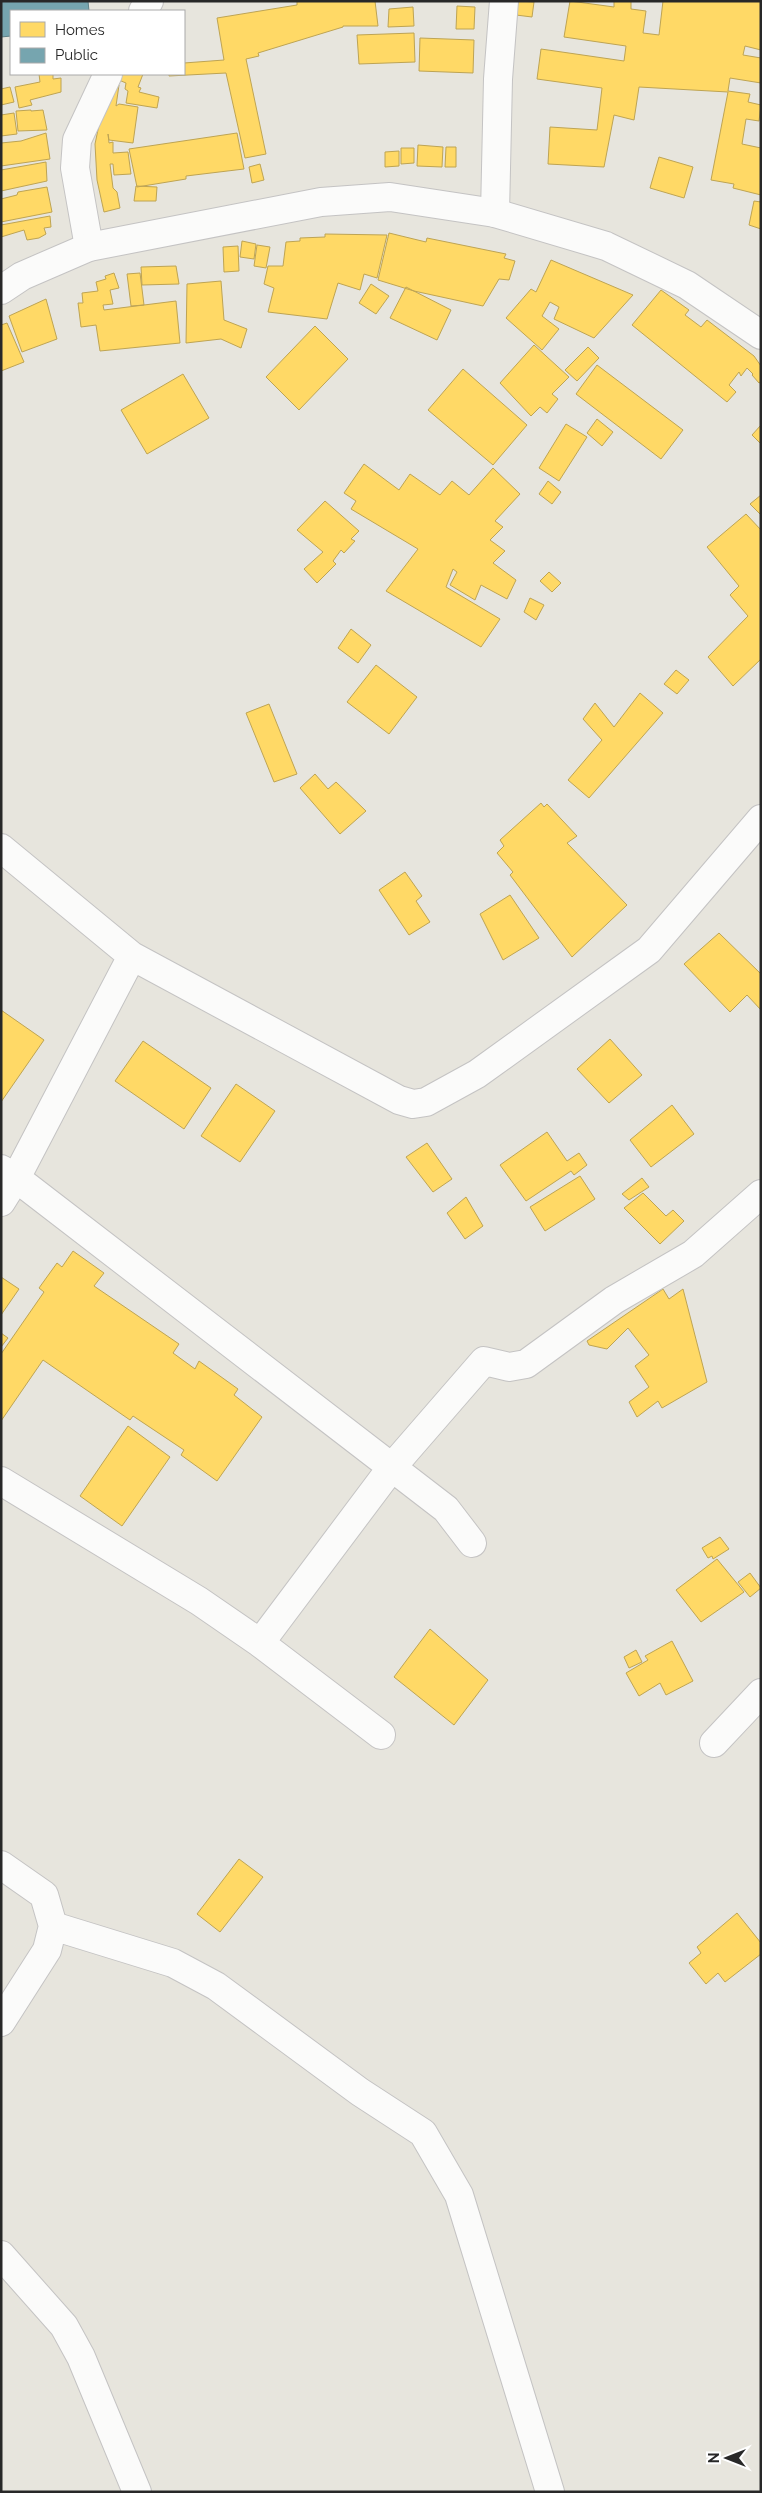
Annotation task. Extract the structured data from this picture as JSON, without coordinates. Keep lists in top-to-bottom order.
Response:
{
  "legend": ["Homes", "Public"],
  "north": "left"
}
